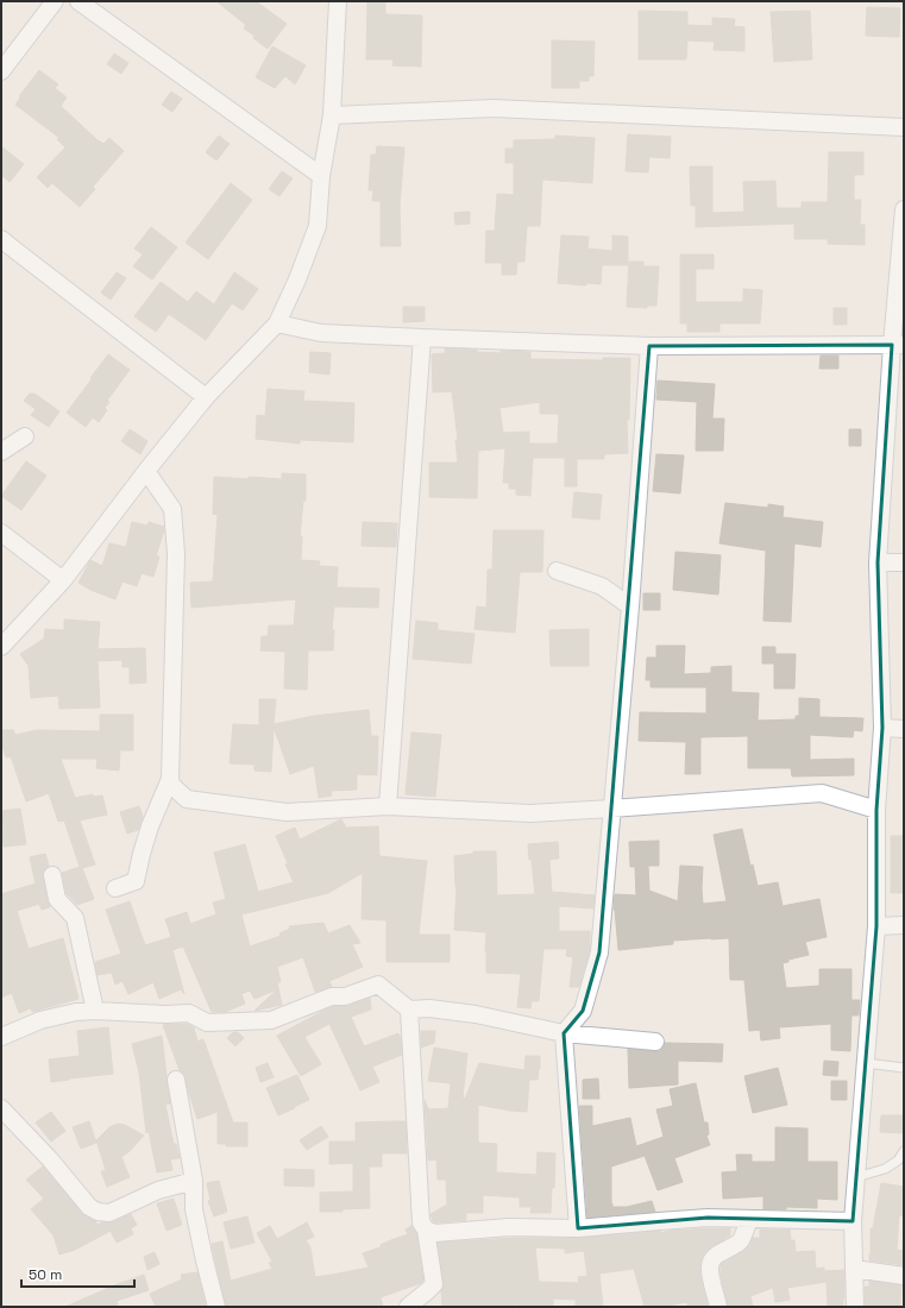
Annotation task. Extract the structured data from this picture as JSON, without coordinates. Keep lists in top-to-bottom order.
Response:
{
  "scale_bar": "50 m"
}
